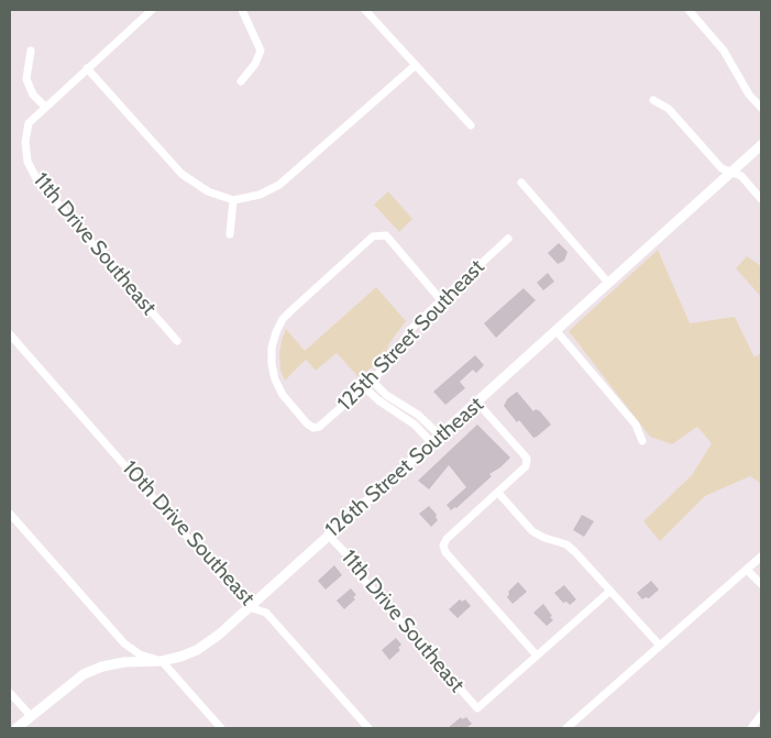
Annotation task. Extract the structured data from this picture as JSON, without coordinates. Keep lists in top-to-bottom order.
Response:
{
  "streets": {
    "street": [
      "11th Drive Southeast",
      "125th Street Southeast",
      "126th Street Southeast",
      "10th Drive Southeast"
    ]
  },
  "crossings": [
    ["11th Drive Southeast", "126th Street Southeast"],
    ["126th Street Southeast", "10th Drive Southeast"]
  ]
}
